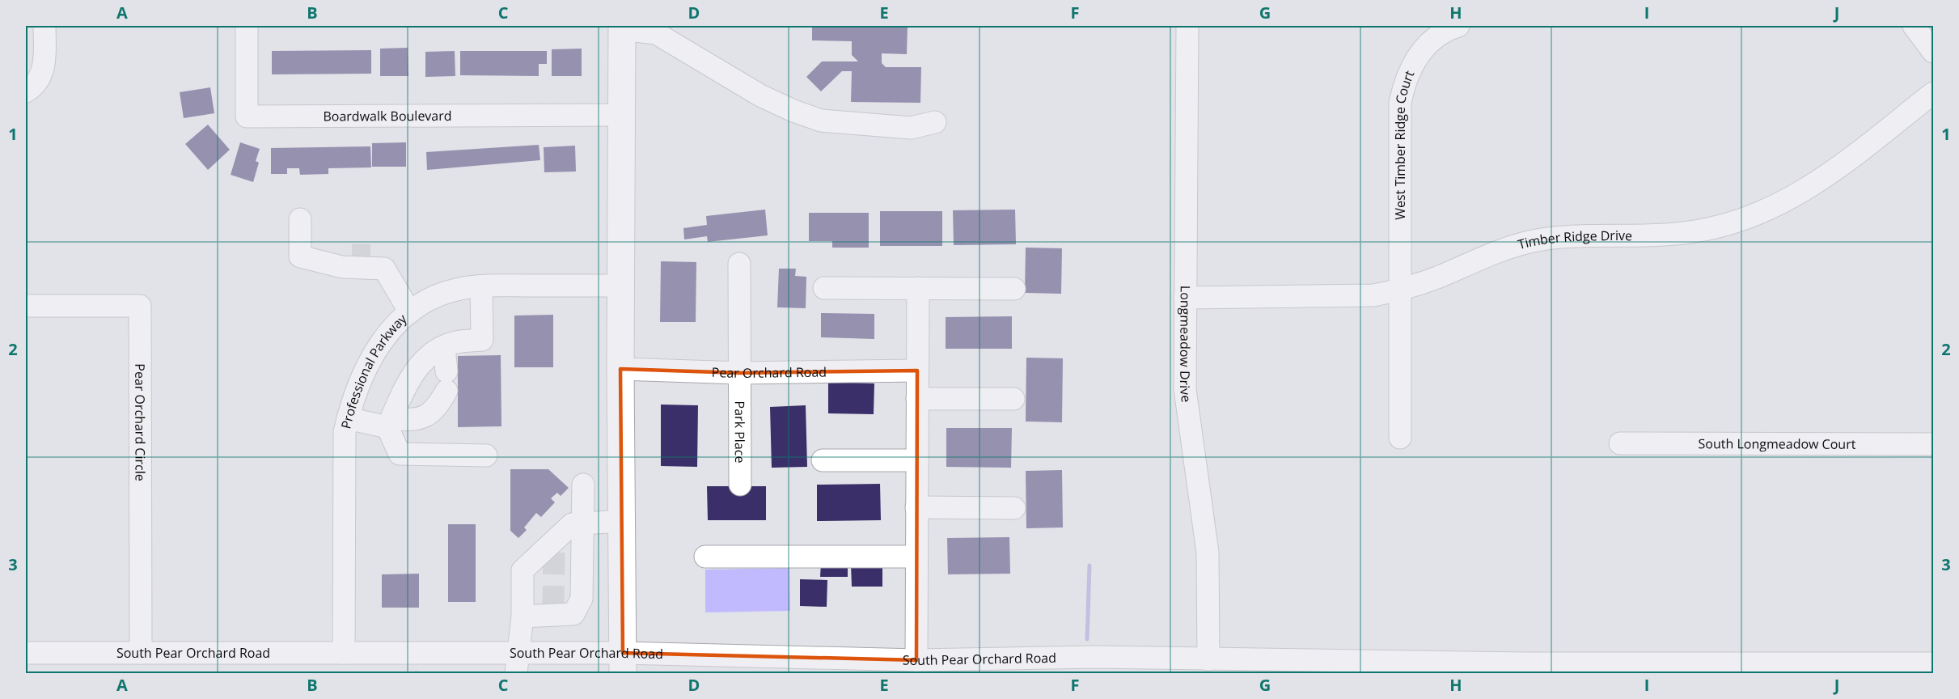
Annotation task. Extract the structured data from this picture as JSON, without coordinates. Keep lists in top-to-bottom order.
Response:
{
  "streets": {
    "street": [
      "Boardwalk Boulevard",
      "West Timber Ridge Court",
      "Timber Ridge Drive",
      "Longmeadow Drive",
      "Pear Orchard Road",
      "Professional Parkway",
      "Pear Orchard Circle",
      "Park Place",
      "South Longmeadow Court",
      "South Pear Orchard Road"
    ]
  },
  "crossings": [
    ["West Timber Ridge Court", "Timber Ridge Drive"],
    ["Timber Ridge Drive", "Longmeadow Drive"],
    ["Longmeadow Drive", "South Pear Orchard Road"],
    ["Pear Orchard Road", "Park Place"],
    ["Professional Parkway", "South Pear Orchard Road"],
    ["Pear Orchard Circle", "South Pear Orchard Road"]
  ],
  "grid": {
    "columns": [
      "A",
      "B",
      "C",
      "D",
      "E",
      "F",
      "G",
      "H",
      "I",
      "J"
    ],
    "rows": ["1", "2", "3"]
  }
}
